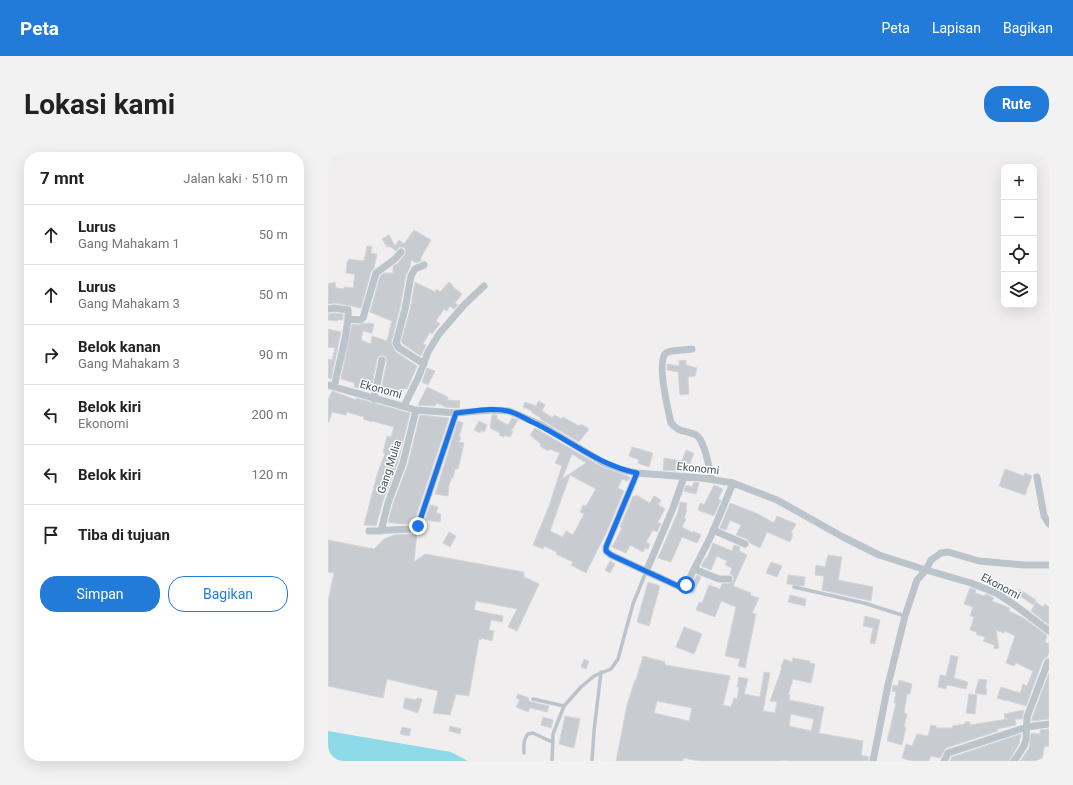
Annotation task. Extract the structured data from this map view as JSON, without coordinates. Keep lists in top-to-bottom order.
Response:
{
  "streets": {
    "street": ["Ekonomi", "Gang Mulia"]
  },
  "crossings": [
    ["Ekonomi", "Gang Mulia"]
  ],
  "page": {
    "header": "Peta",
    "nav": ["Peta", "Lapisan", "Bagikan"],
    "buttons": [
      "Rute",
      ["Simpan", "Bagikan"]
    ],
    "title": "Lokasi kami",
    "heading": ["7 mnt", "Jalan kaki · 510 m"],
    "map_buttons": ["+", "−"],
    "list": [
      ["Lurus", "Gang Mahakam 1", "50 m"],
      ["Lurus", "Gang Mahakam 3", "50 m"],
      ["Belok kanan", "Gang Mahakam 3", "90 m"],
      ["Belok kiri", "Ekonomi", "200 m"],
      ["Belok kiri", "120 m"],
      "Tiba di tujuan"
    ]
  }
}
